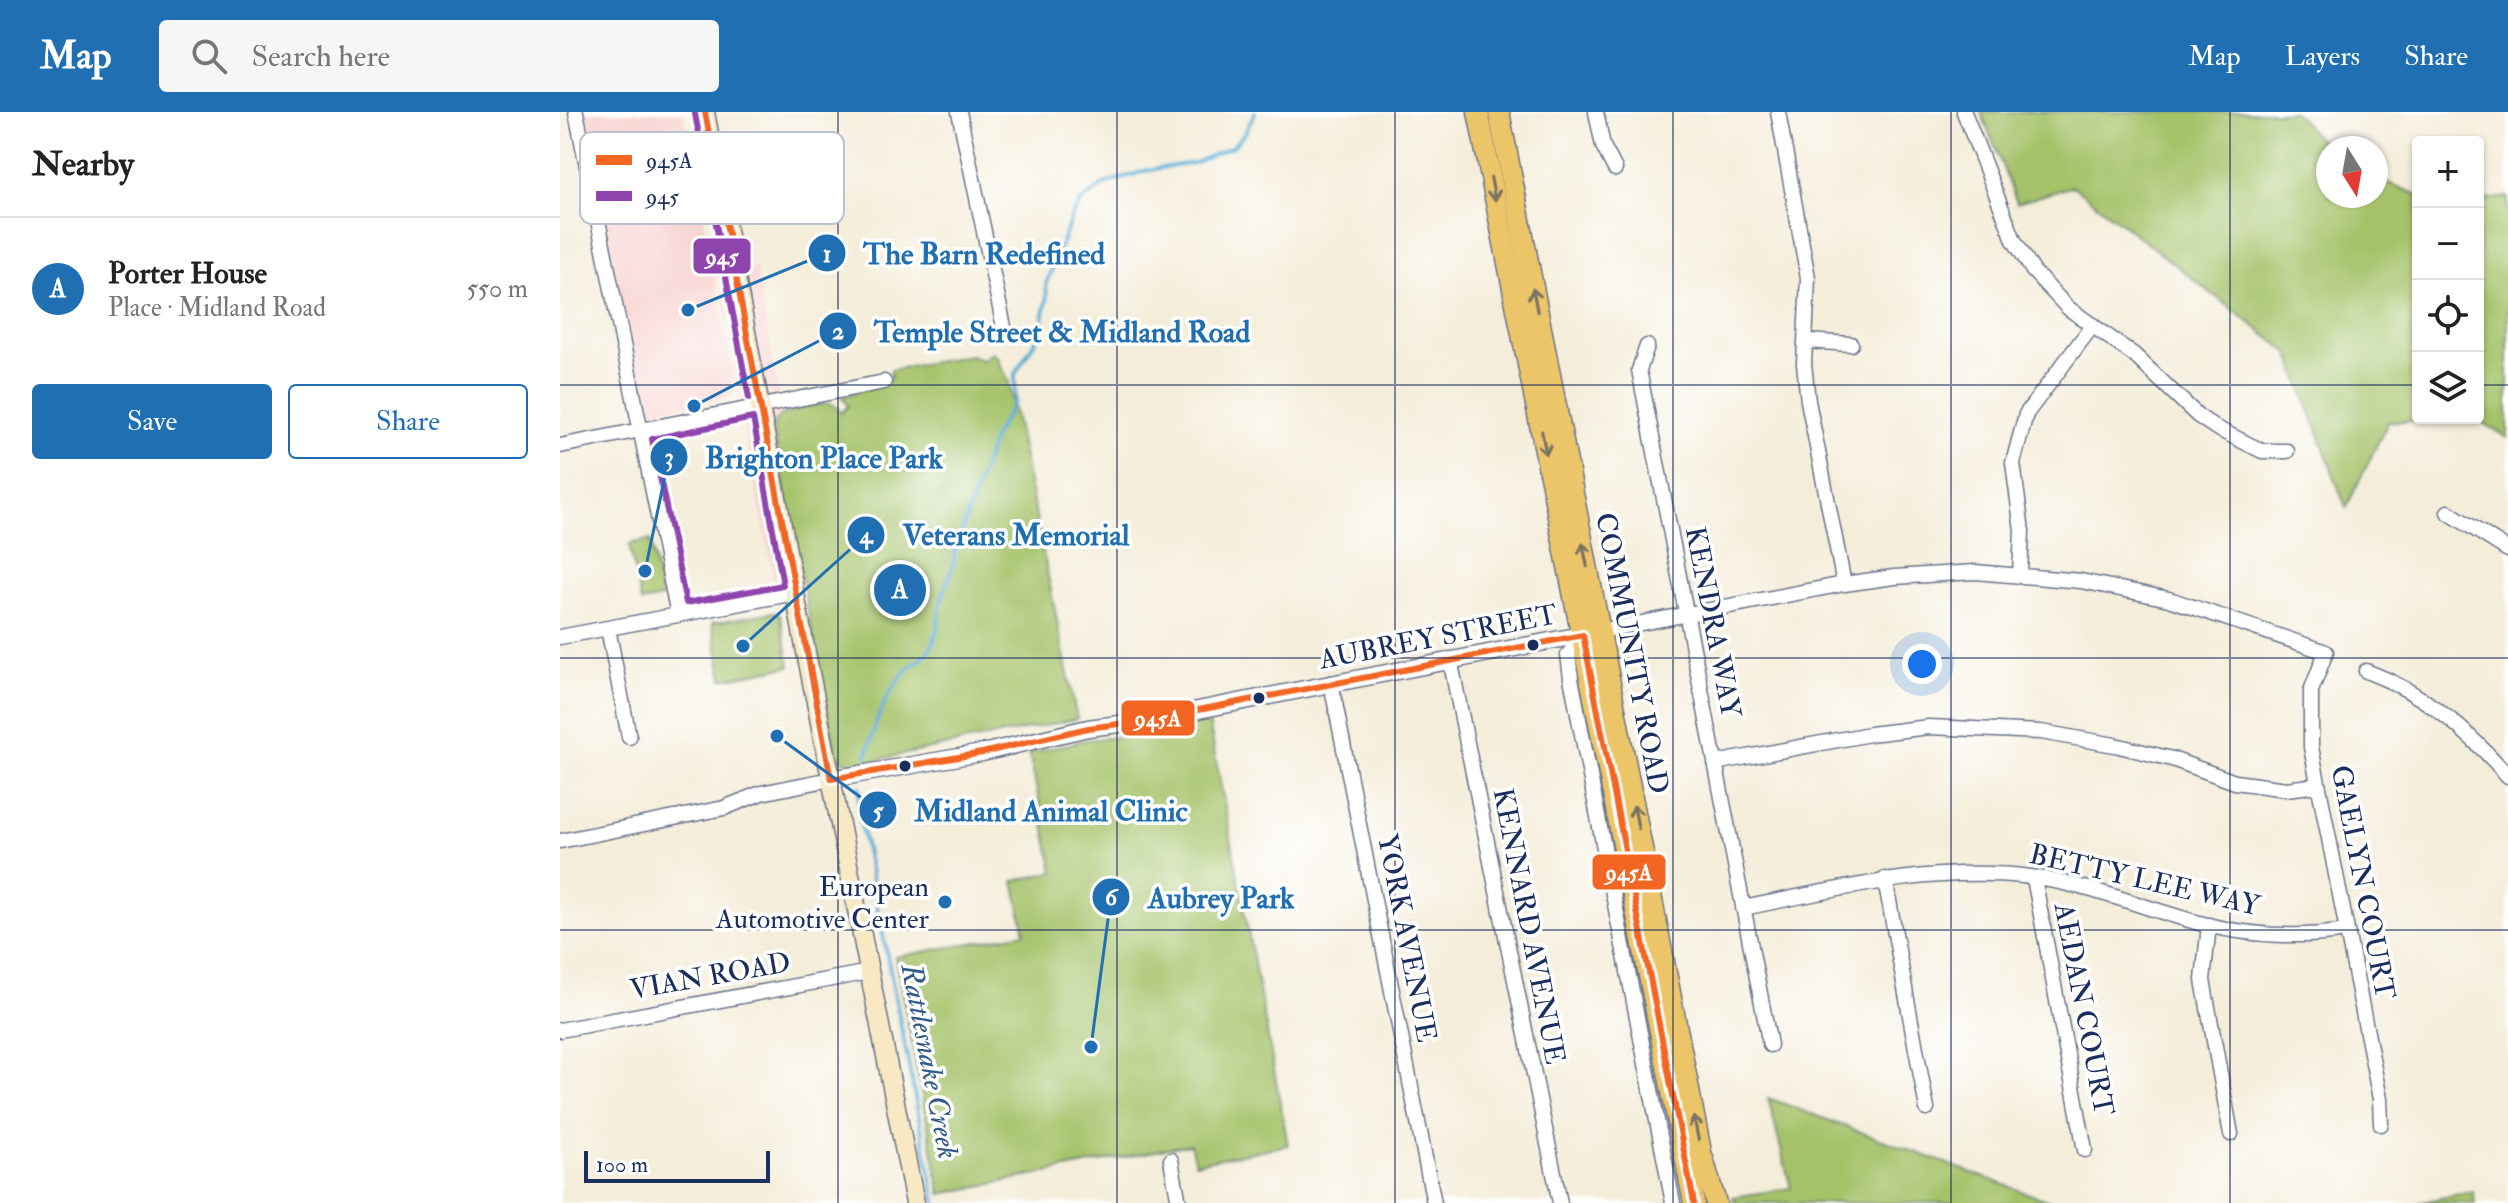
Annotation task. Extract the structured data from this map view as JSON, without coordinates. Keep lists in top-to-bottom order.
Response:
{
  "streets": {
    "main road": ["COMMUNITY ROAD"],
    "street": [
      "KENDRA WAY",
      "AUBREY STREET",
      "BETTY LEE WAY",
      "GAELYN COURT",
      "KENNARD AVENUE",
      "YORK AVENUE",
      "VIAN ROAD",
      "AEDAN COURT"
    ]
  },
  "crossings": [
    ["KENDRA WAY", "AUBREY STREET"],
    ["KENDRA WAY", "BETTY LEE WAY"],
    ["AUBREY STREET", "COMMUNITY ROAD"],
    ["AUBREY STREET", "GAELYN COURT"],
    ["AUBREY STREET", "KENNARD AVENUE"],
    ["AUBREY STREET", "YORK AVENUE"],
    ["BETTY LEE WAY", "GAELYN COURT"],
    ["BETTY LEE WAY", "AEDAN COURT"]
  ],
  "water": ["Rattlesnake Creek"],
  "places": [
    "The Barn Redefined",
    "Temple Street & Midland Road",
    "Brighton Place Park",
    "Veterans Memorial",
    "Midland Animal Clinic",
    "European Automotive Center",
    "Aubrey Park"
  ],
  "lines": ["transit line 945A", "transit line 945"],
  "legend": ["945A", "945"],
  "scale_bar": "100 m",
  "north": "bottom",
  "page": {
    "header": "Map",
    "search": "Search here",
    "nav": ["Map", "Layers", "Share"],
    "heading": "Nearby",
    "map_buttons": ["+", "−"],
    "list": [
      {
        "mark": "A",
        "name": "Porter House",
        "note": "Place · Midland Road",
        "value": "550 m"
      }
    ],
    "buttons": ["Save", "Share"],
    "pins": "A",
    "scale": "100 m"
  }
}
